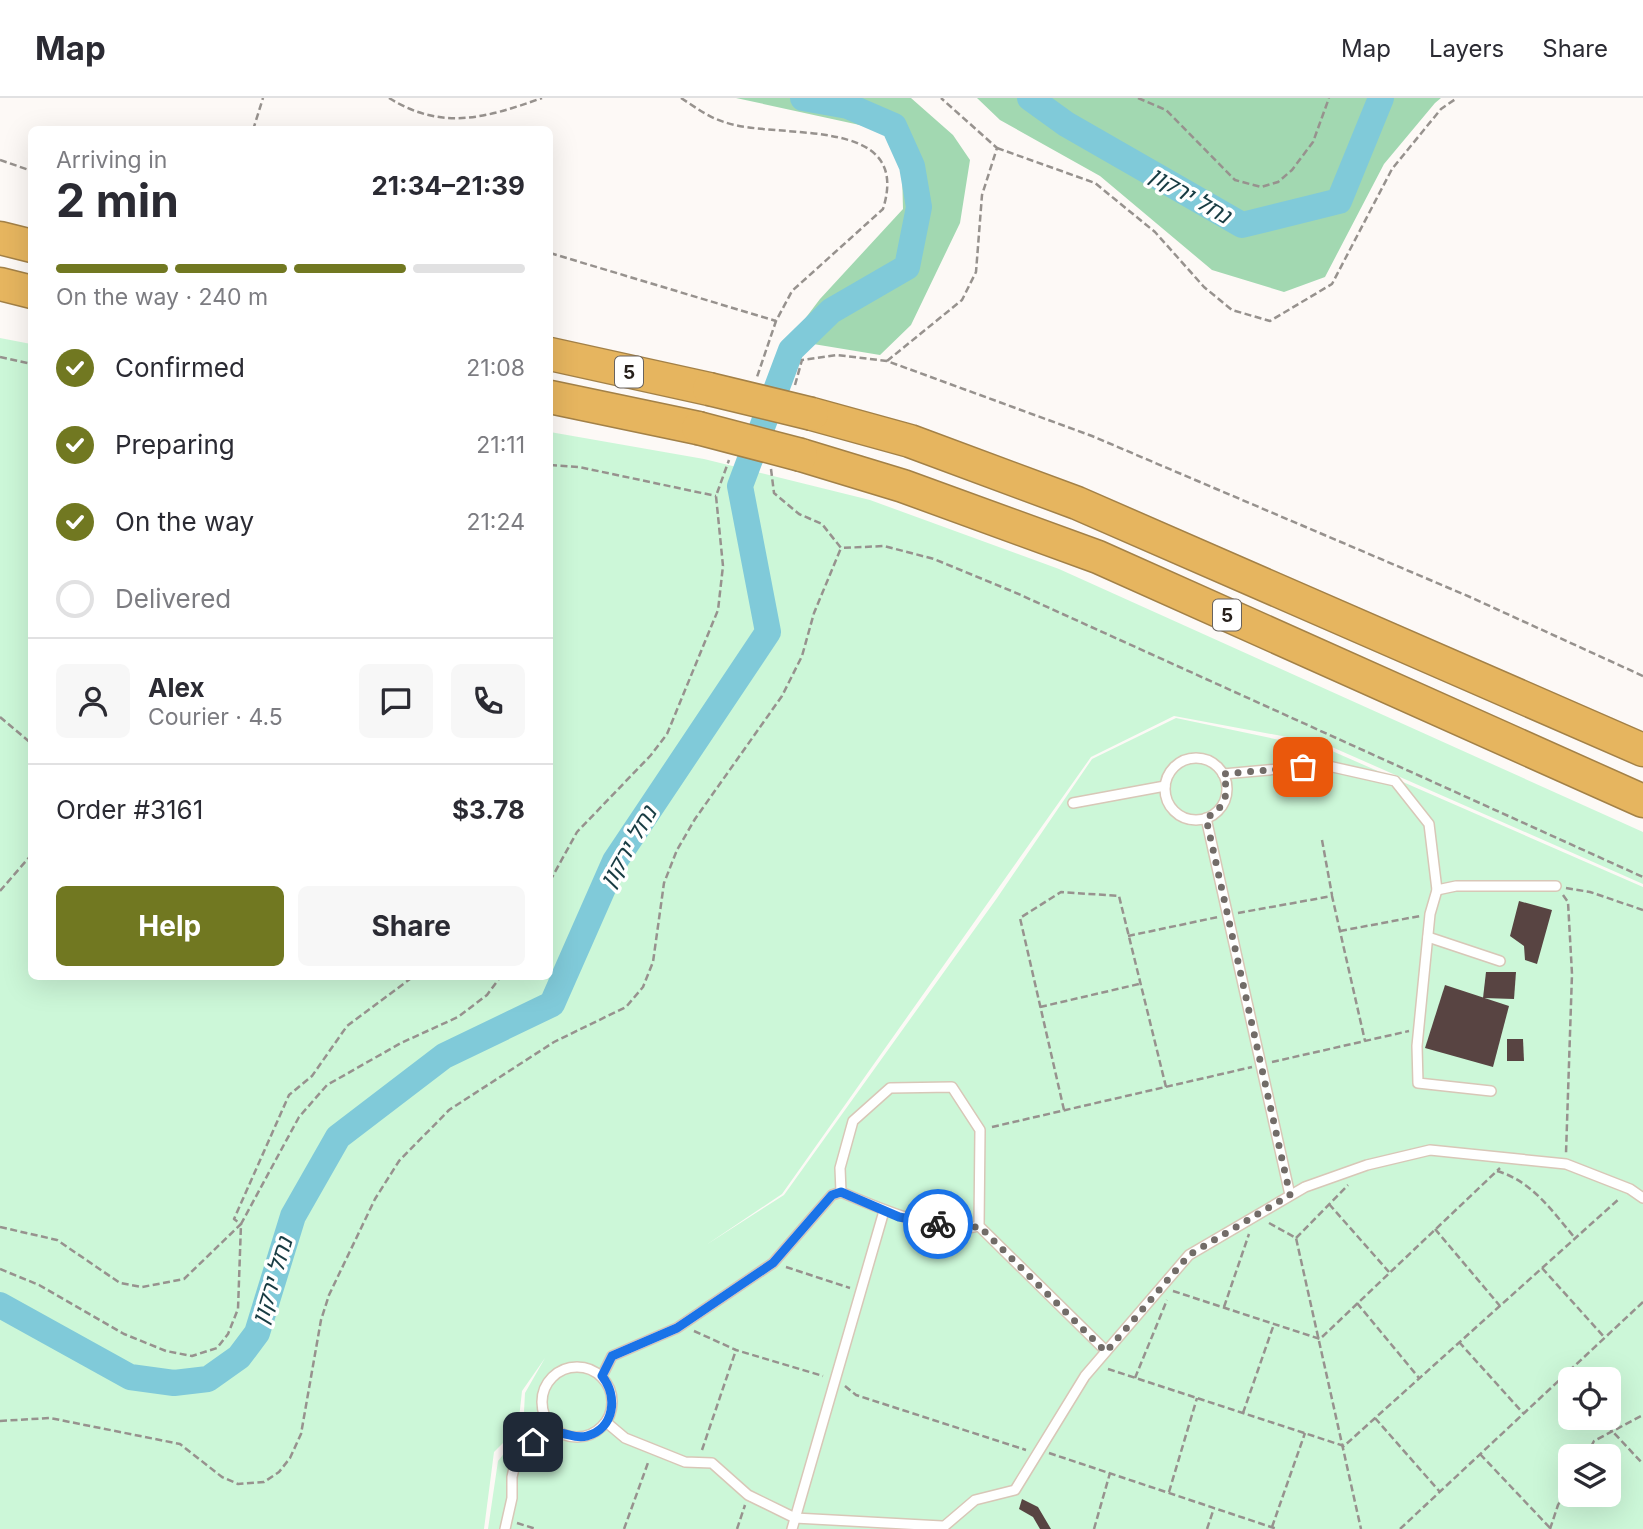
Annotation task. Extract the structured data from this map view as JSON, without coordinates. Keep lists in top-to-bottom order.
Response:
{
  "streets": {
    "highway": ["5"]
  },
  "water": ["נחל ירקון"],
  "page": {
    "header": "Map",
    "nav": ["Map", "Layers", "Share"],
    "heading": ["2 min", "Arriving in", "21:34–21:39"],
    "panel": [
      "Alex",
      "Courier · 4.5",
      "Order #3161",
      "$3.78"
    ],
    "bar": "On the way · 240 m",
    "list": [
      ["Confirmed", "21:08"],
      ["Preparing", "21:11"],
      ["On the way", "21:24"],
      "Delivered"
    ],
    "buttons": ["Help", "Share"]
  }
}
